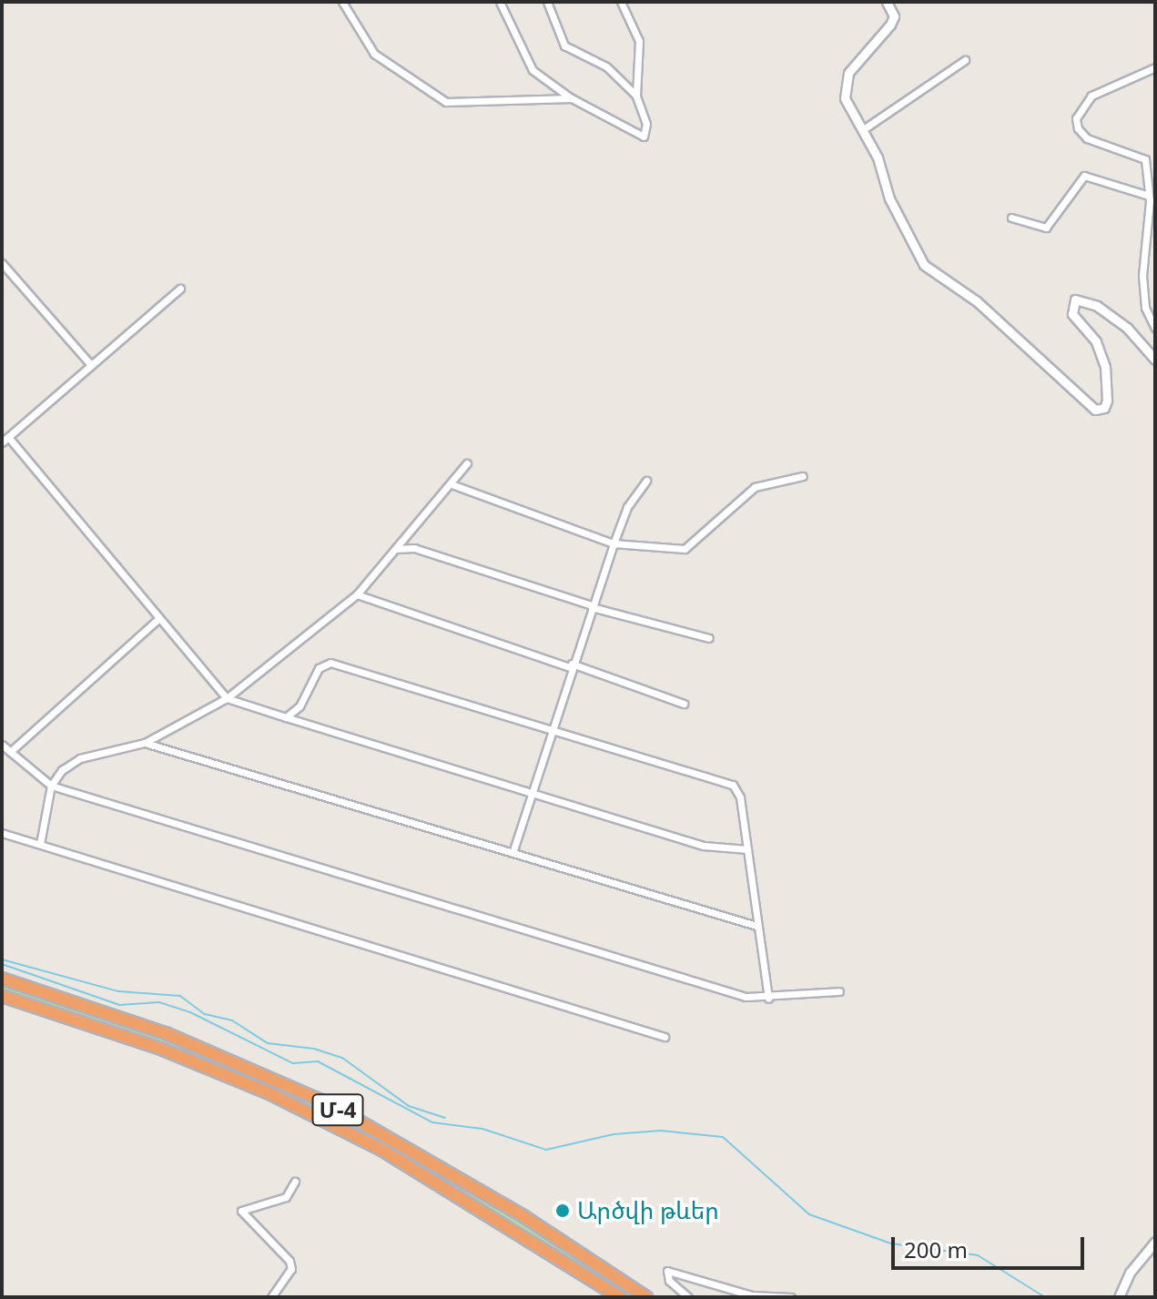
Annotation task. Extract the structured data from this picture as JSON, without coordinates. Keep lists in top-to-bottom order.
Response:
{
  "streets": {
    "highway": ["Մ-4"]
  },
  "places": ["Արծվի թևեր"],
  "scale_bar": "200 m"
}
